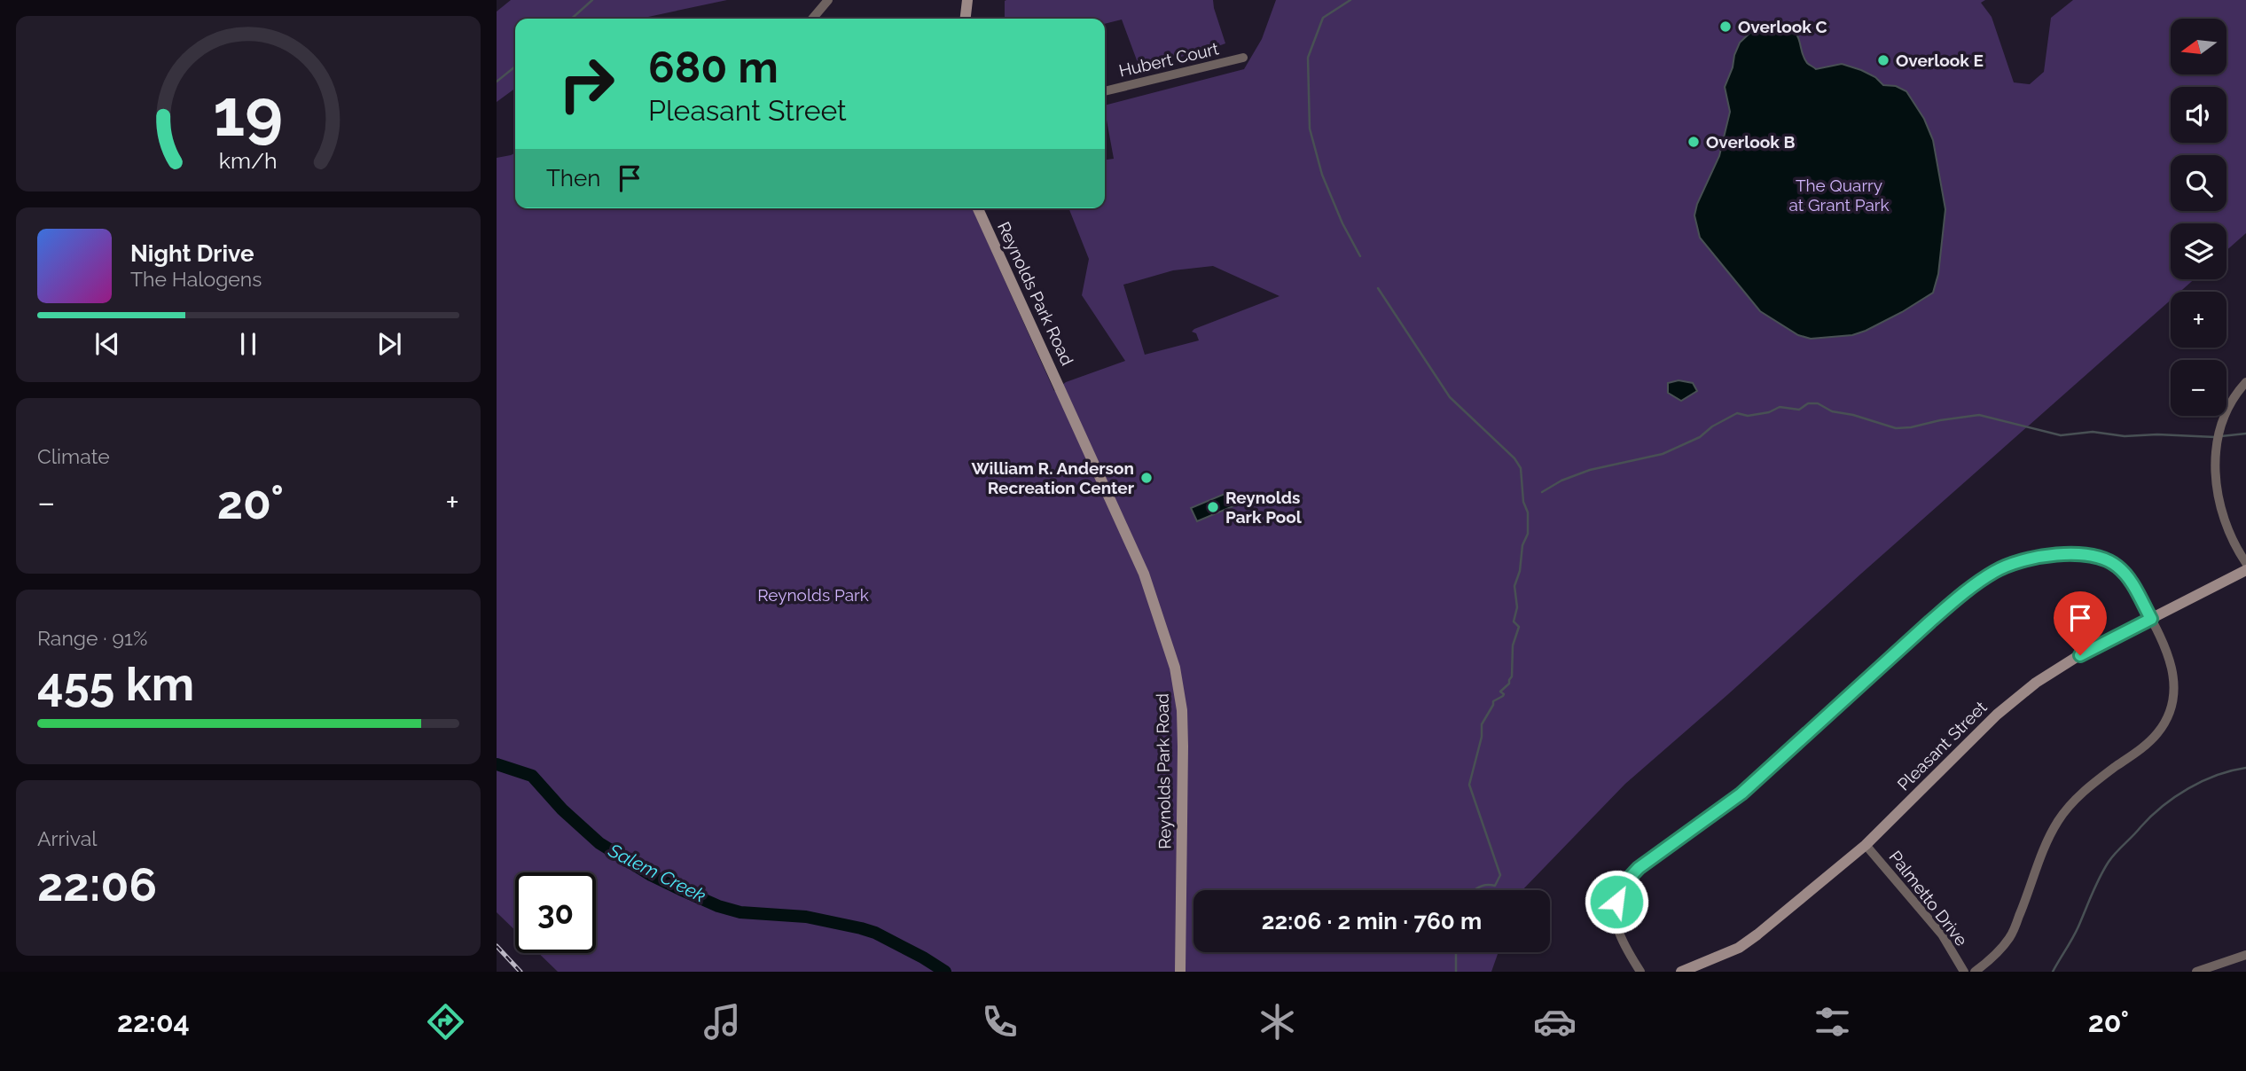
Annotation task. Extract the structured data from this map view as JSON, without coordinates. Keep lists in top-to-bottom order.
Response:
{
  "streets": {
    "main road": ["Reynolds Park Road", "Pleasant Street"],
    "street": ["Hubert Court", "Palmetto Drive"]
  },
  "crossings": [
    ["Pleasant Street", "Palmetto Drive"]
  ],
  "water": ["Salem Creek"],
  "parks": ["The Quarry at Grant Park", "Reynolds Park"],
  "places": [
    "Overlook C",
    "Overlook E",
    "Overlook B",
    "William R. Anderson Recreation Center",
    "Reynolds Park Pool"
  ],
  "north": "left",
  "page": {
    "map_buttons": ["+", "−"],
    "turn": ["680 m", "Pleasant Street"],
    "then": "Then",
    "song": ["Night Drive", "The Halogens"],
    "tile": [
      "Climate",
      ["Range · 91%", "455 km"],
      ["Arrival", "22:06"]
    ],
    "heat": ["−", "20°", "+"],
    "limit": "30",
    "trip": "22:06 · 2 min · 760 m",
    "tabs": ["22:04", "20°"],
    "gauge": ["19", "km/h"]
  }
}
